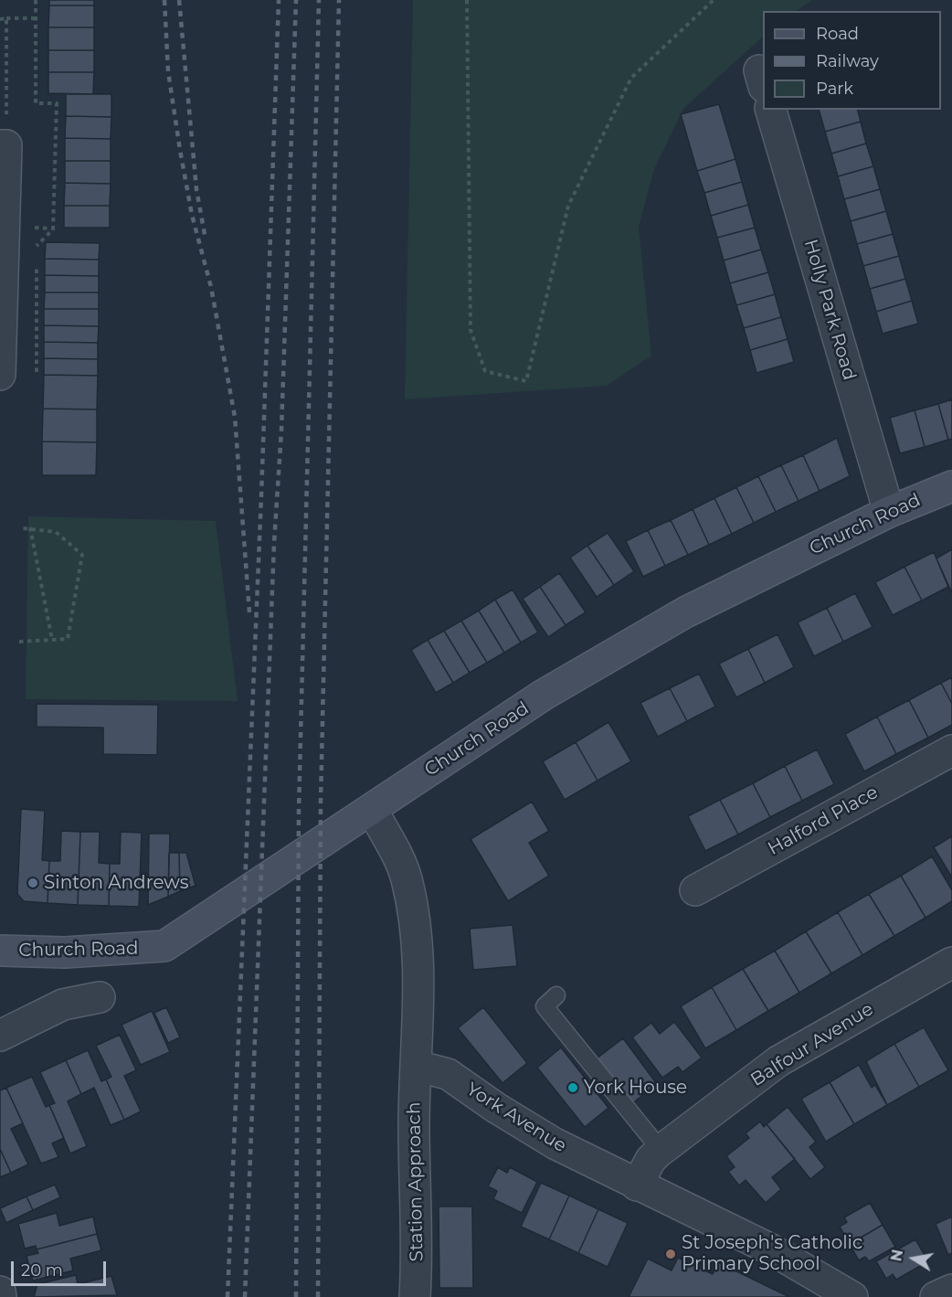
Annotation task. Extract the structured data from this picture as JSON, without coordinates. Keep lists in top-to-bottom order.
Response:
{
  "streets": {
    "street": [
      "Holly Park Road",
      "Church Road",
      "Halford Place",
      "Balfour Avenue",
      "York Avenue",
      "Station Approach"
    ]
  },
  "crossings": [
    ["Holly Park Road", "Church Road"],
    ["Balfour Avenue", "York Avenue"],
    ["York Avenue", "Station Approach"]
  ],
  "places": ["Sinton Andrews", "York House", "St Joseph's Catholic Primary School"],
  "legend": ["Road", "Railway", "Park"],
  "scale_bar": "20 m",
  "north": "left"
}
